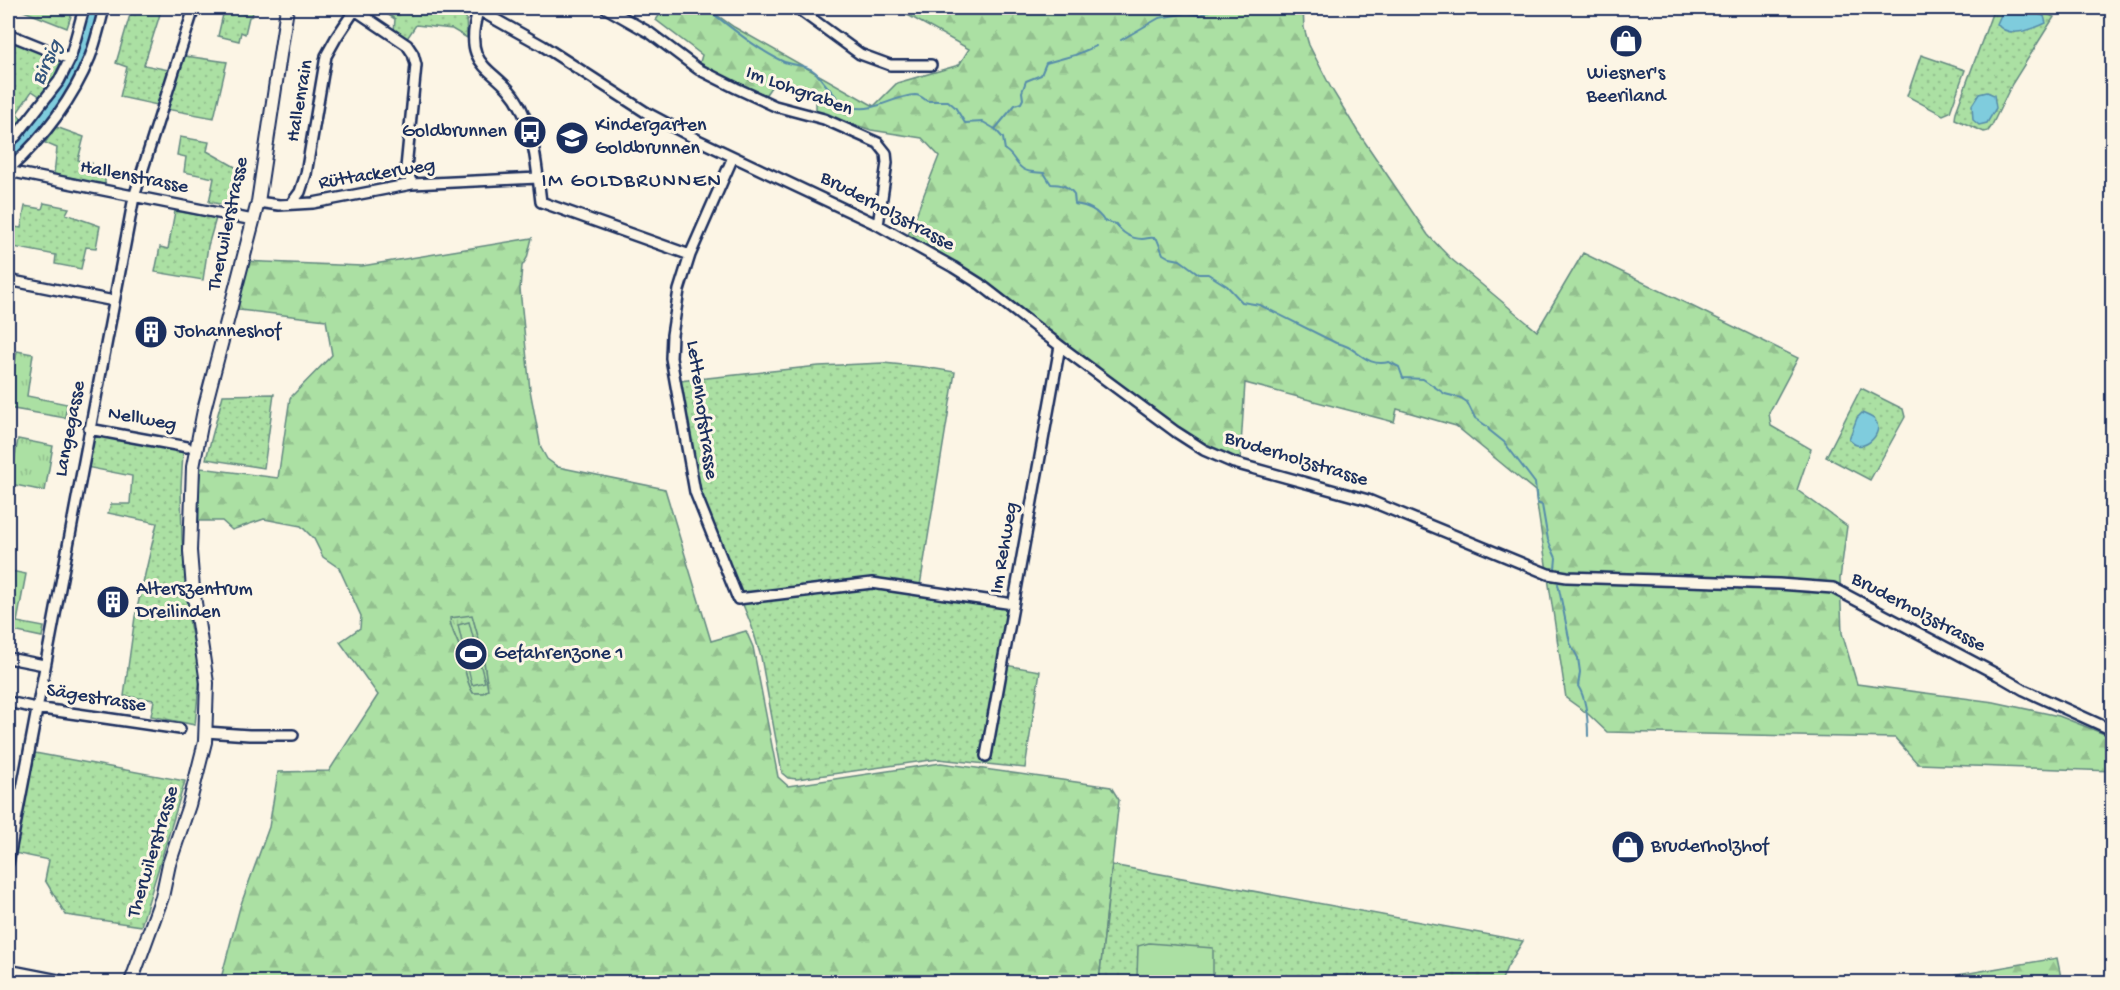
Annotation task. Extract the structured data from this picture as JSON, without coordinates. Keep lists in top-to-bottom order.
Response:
{
  "streets": {
    "main road": ["Therwilerstrasse"],
    "street": [
      "Im Lohgraben",
      "Hallenrain",
      "Rüttackerweg",
      "Hallenstrasse",
      "Bruderholzstrasse",
      "Lettenhofstrasse",
      "Nellweg",
      "Langegasse",
      "Im Rehweg",
      "Sägestrasse"
    ]
  },
  "crossings": [
    ["Im Lohgraben", "Bruderholzstrasse"],
    ["Hallenrain", "Rüttackerweg"],
    ["Rüttackerweg", "Therwilerstrasse"],
    ["Hallenstrasse", "Therwilerstrasse"],
    ["Hallenstrasse", "Langegasse"],
    ["Bruderholzstrasse", "Lettenhofstrasse"],
    ["Bruderholzstrasse", "Im Rehweg"],
    ["Lettenhofstrasse", "Im Rehweg"],
    ["Nellweg", "Langegasse"],
    ["Langegasse", "Sägestrasse"]
  ],
  "districts": ["IM GOLDBRUNNEN"],
  "water": ["Birsig"],
  "places": {
    "shop": ["Wiesner's Beeriland", "Bruderholzhof"],
    "bus stop": ["Goldbrunnen"],
    "school or university": ["Kindergarten Goldbrunnen"],
    "building": ["Johanneshof", "Alterszentrum Dreilinden"],
    "sports": ["Gefahrenzone 1"]
  }
}
